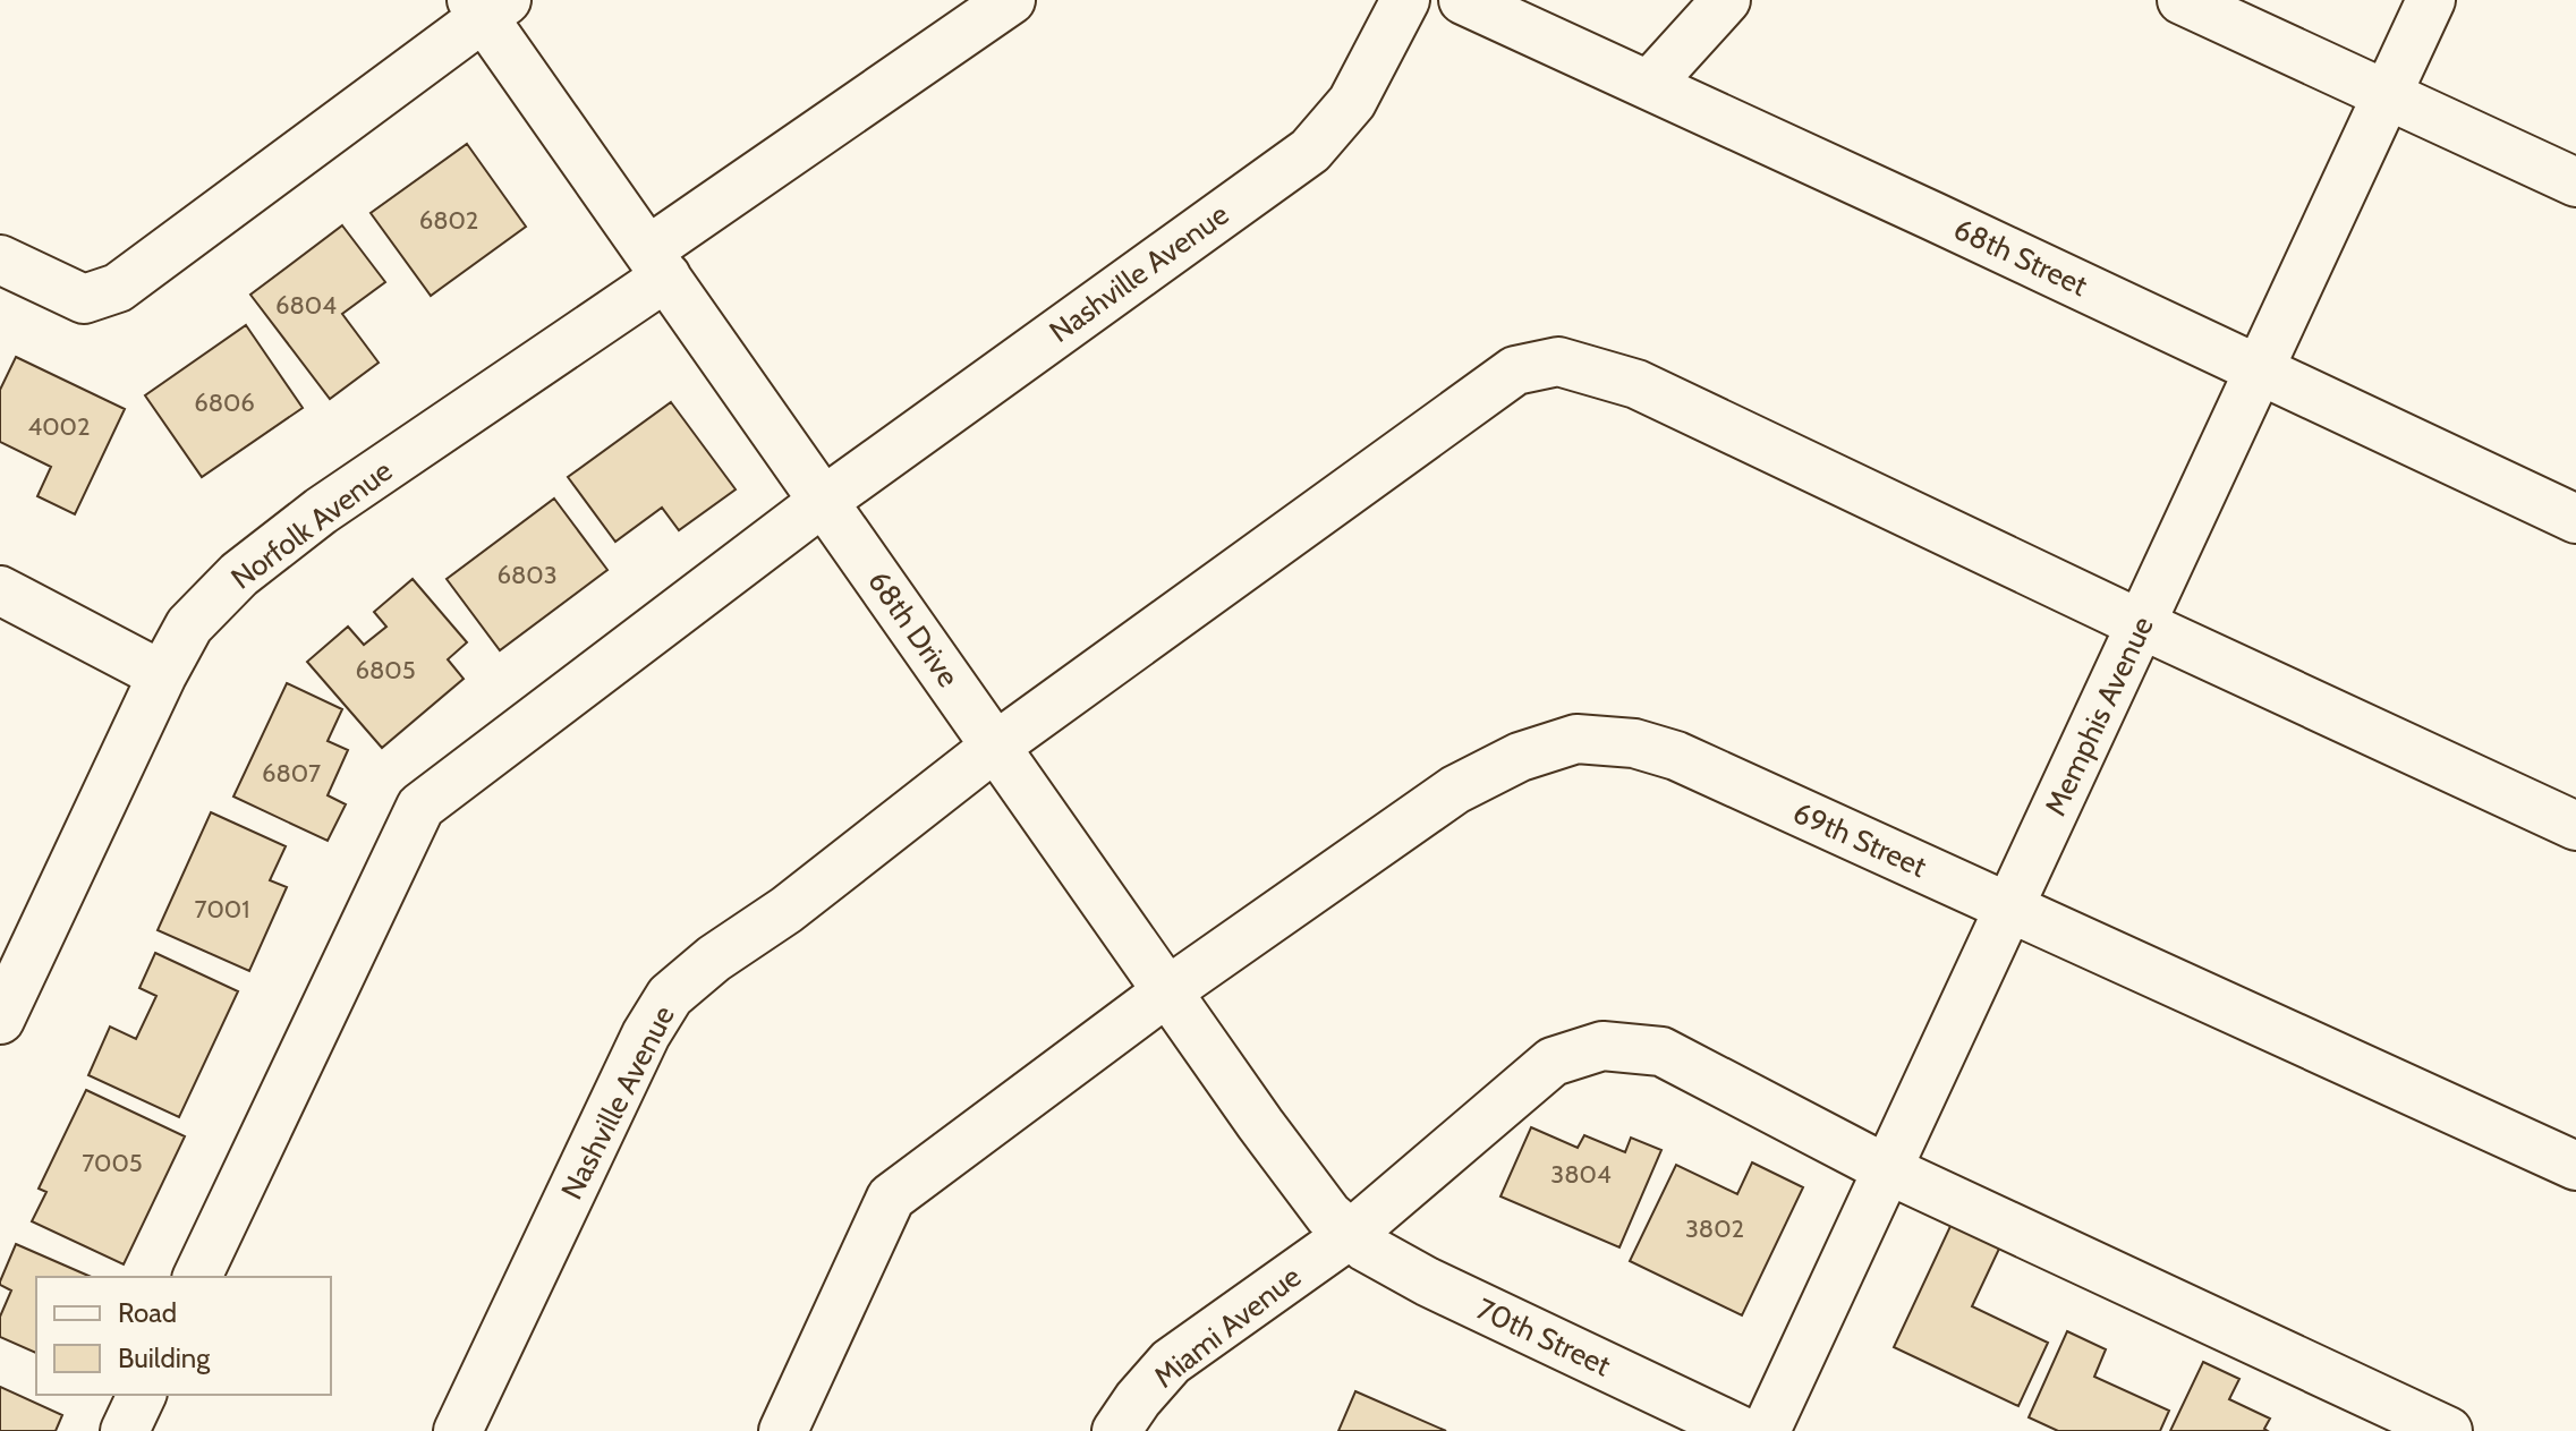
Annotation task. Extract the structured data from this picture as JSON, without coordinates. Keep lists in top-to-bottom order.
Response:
{
  "streets": {
    "street": [
      "68th Street",
      "Nashville Avenue",
      "Norfolk Avenue",
      "68th Drive",
      "Memphis Avenue",
      "69th Street",
      "Miami Avenue",
      "70th Street"
    ]
  },
  "crossings": [
    ["68th Street", "Memphis Avenue"],
    ["Nashville Avenue", "68th Drive"],
    ["Nashville Avenue", "Memphis Avenue"],
    ["Norfolk Avenue", "68th Drive"],
    ["68th Drive", "69th Street"],
    ["68th Drive", "Miami Avenue"],
    ["68th Drive", "70th Street"],
    ["Memphis Avenue", "69th Street"],
    ["Memphis Avenue", "Miami Avenue"],
    ["Miami Avenue", "70th Street"]
  ],
  "house_numbers": [
    "6802",
    "6804",
    "6806",
    "4002",
    "6803",
    "6805",
    "6807",
    "7001",
    "7005",
    "3804",
    "3802"
  ],
  "legend": ["Road", "Building"]
}
